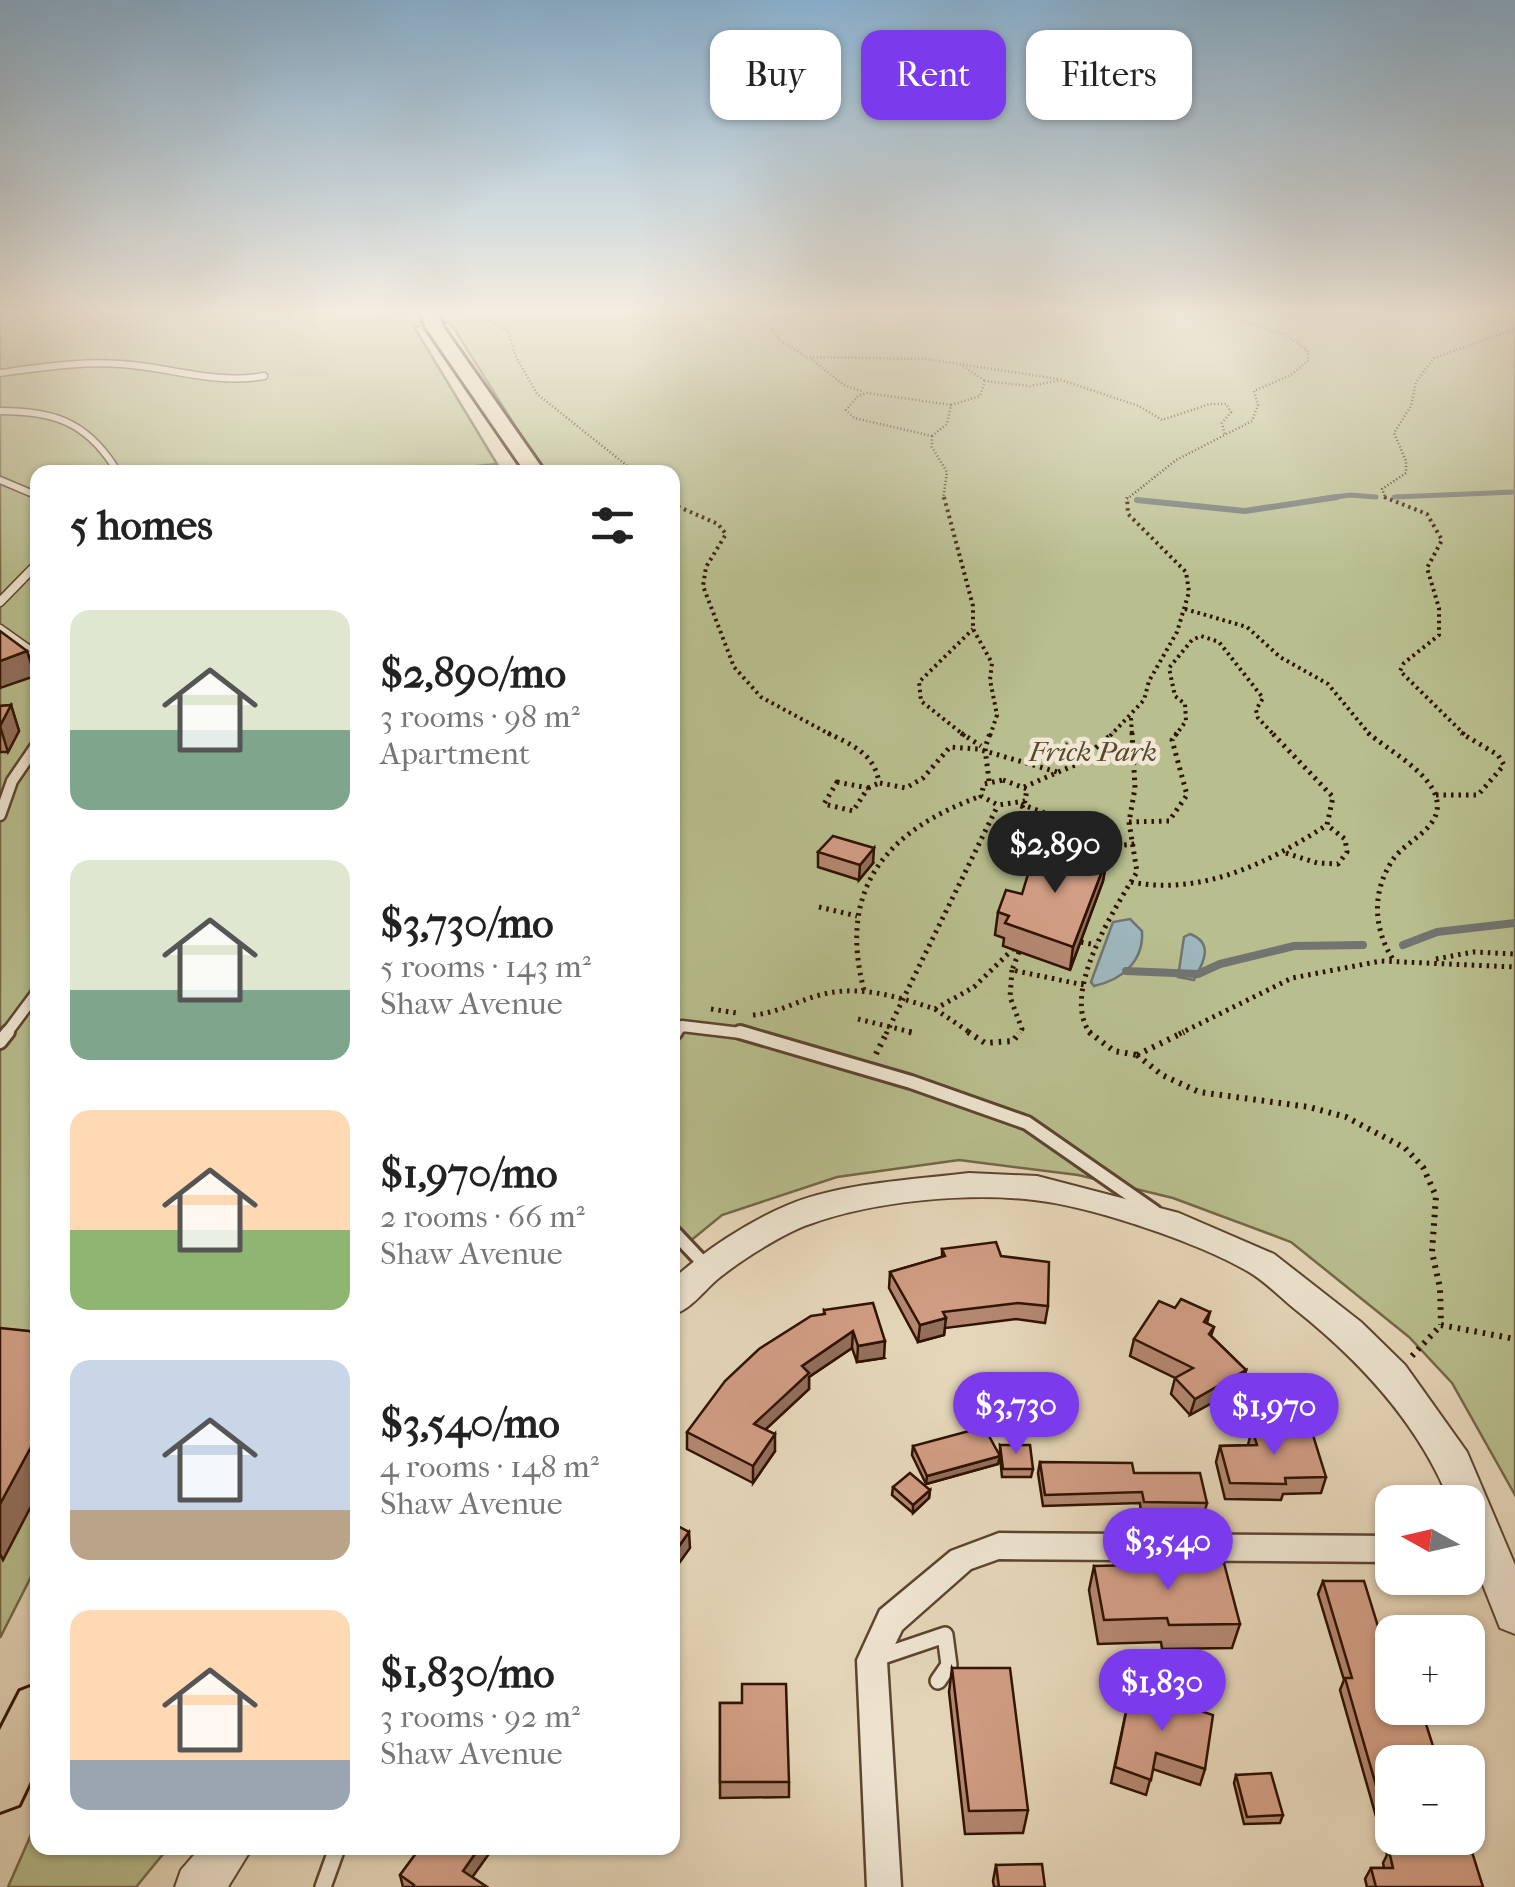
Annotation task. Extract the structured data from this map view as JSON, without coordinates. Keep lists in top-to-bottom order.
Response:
{
  "parks": ["Frick Park"],
  "north": "left",
  "page": {
    "chip": ["Buy", "Rent", "Filters"],
    "heading": "5 homes",
    "list": [
      {
        "name": "$2,890/mo",
        "note": "3 rooms · 98 m² · Apartment"
      },
      {
        "name": "$3,730/mo",
        "note": "5 rooms · 143 m² · Shaw Avenue"
      },
      {
        "name": "$1,970/mo",
        "note": "2 rooms · 66 m² · Shaw Avenue"
      },
      {
        "name": "$3,540/mo",
        "note": "4 rooms · 148 m² · Shaw Avenue"
      },
      {
        "name": "$1,830/mo",
        "note": "3 rooms · 92 m² · Shaw Avenue"
      }
    ],
    "price": [
      "$2,890",
      "$3,730",
      "$1,970",
      "$3,540",
      "$1,830"
    ],
    "map_buttons": ["+", "−"]
  }
}
